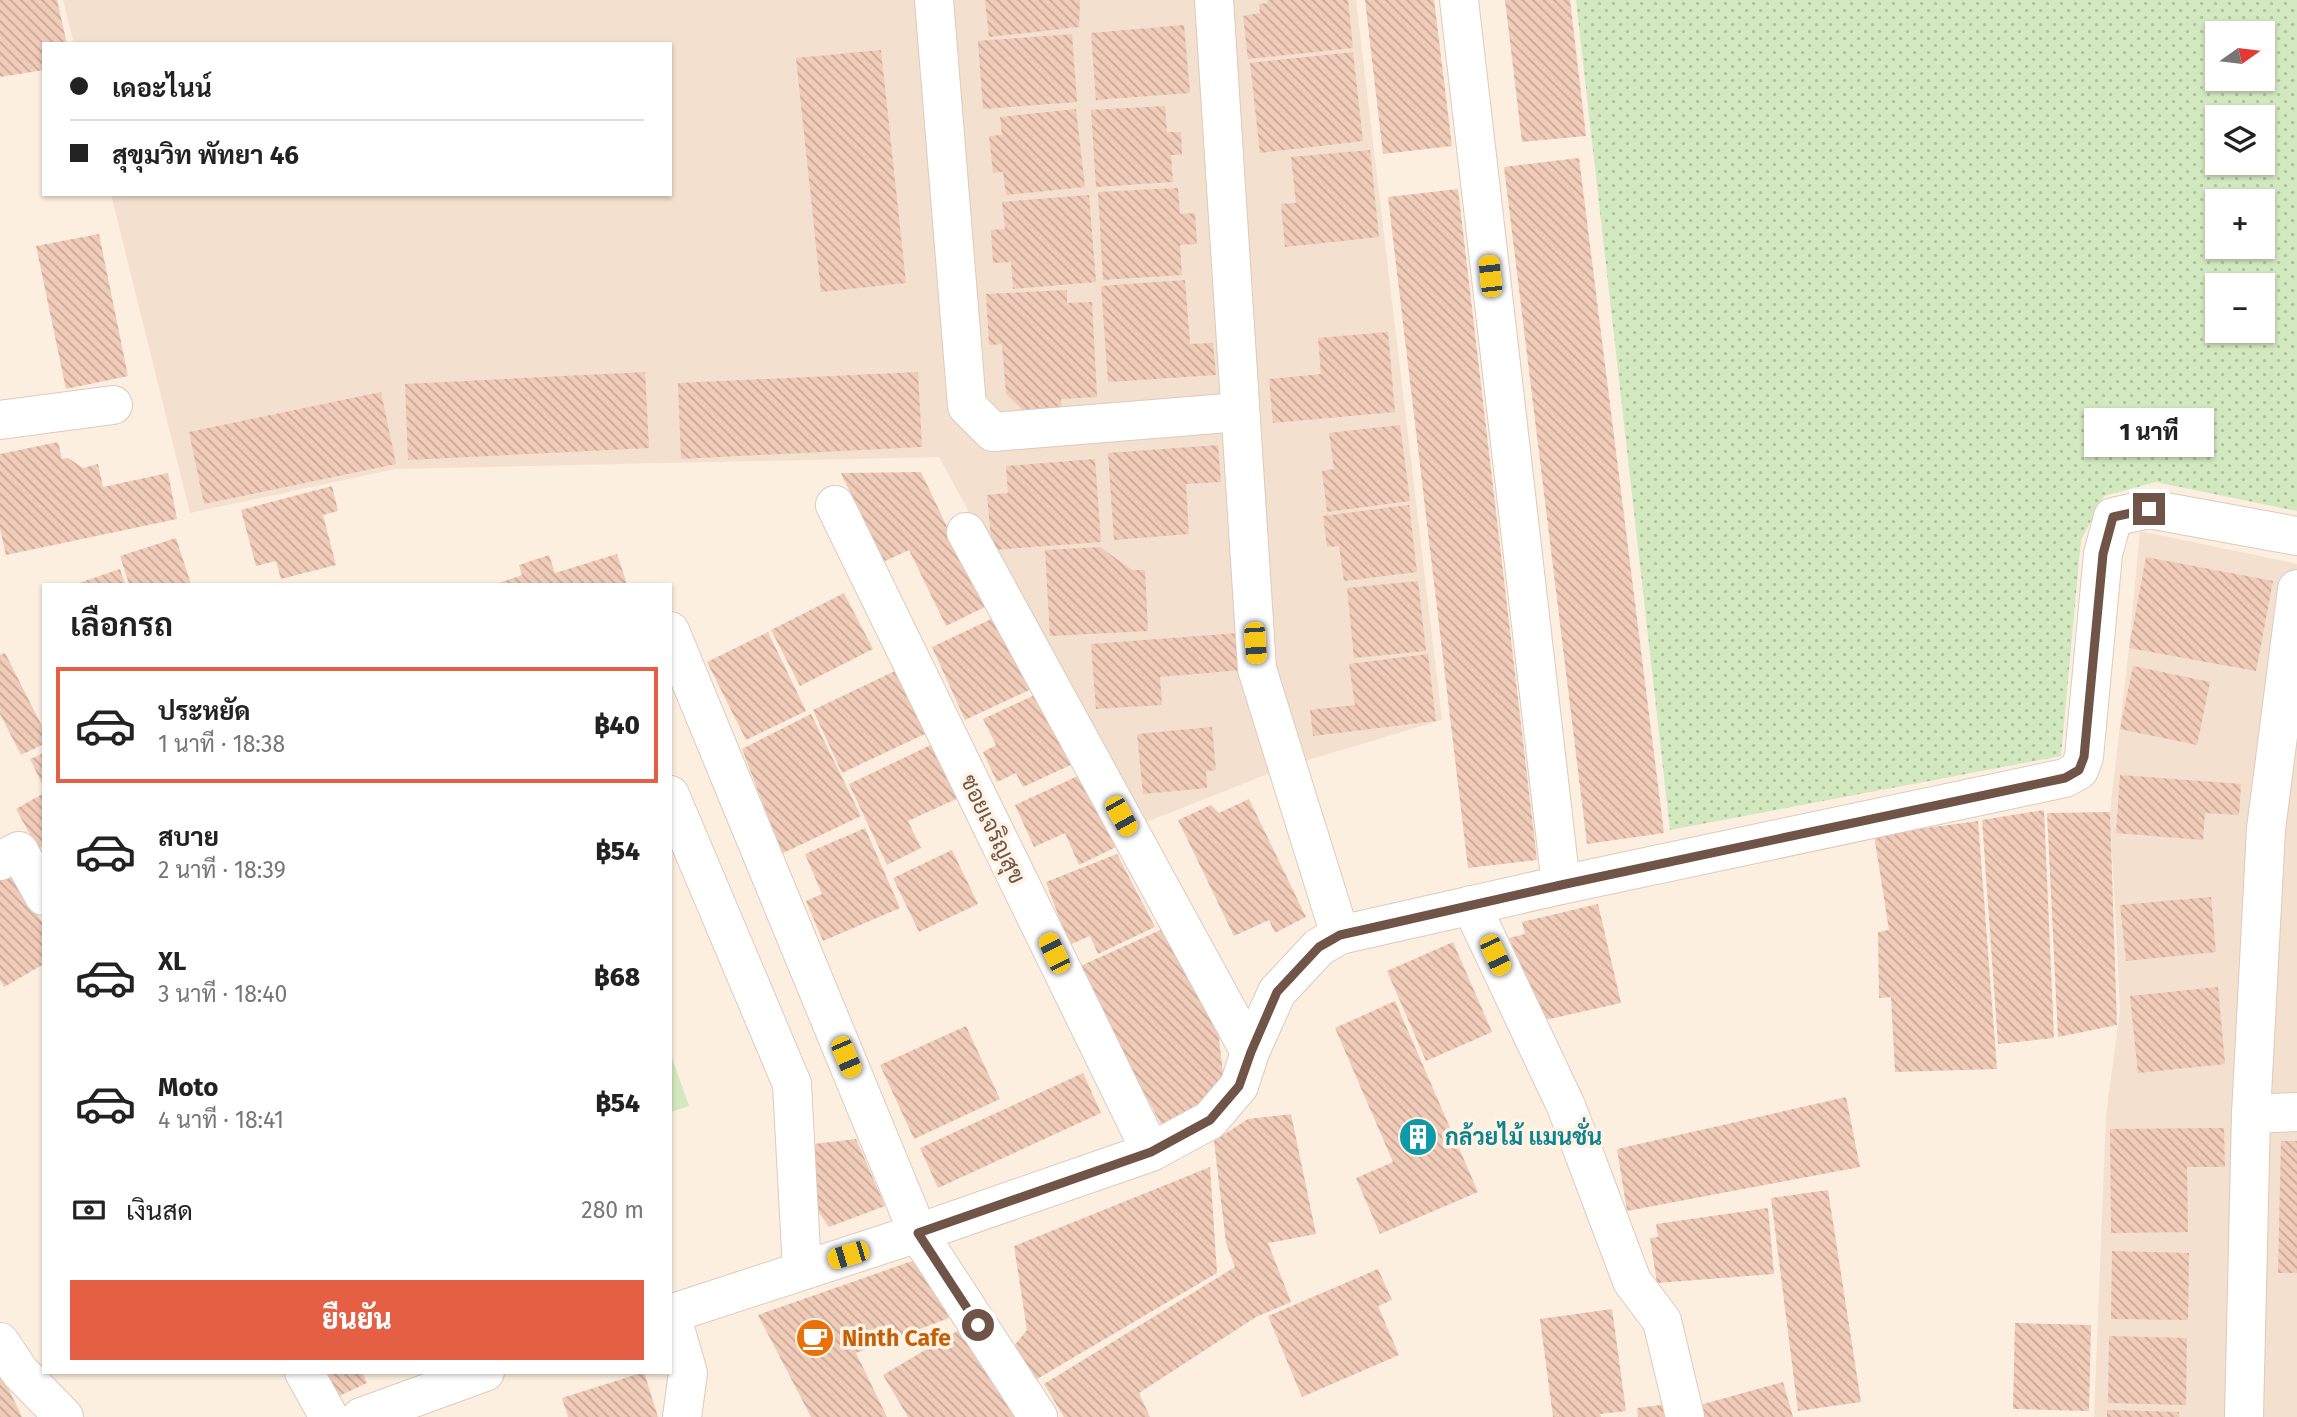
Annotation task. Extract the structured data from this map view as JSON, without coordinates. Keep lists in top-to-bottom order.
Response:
{
  "streets": {
    "street": ["ซอยเจริญสุข"]
  },
  "places": {
    "building": ["กล้วยไม้ แมนชั่น"],
    "cafe": ["Ninth Cafe"]
  },
  "north": "right",
  "page": {
    "map_buttons": ["+", "−"],
    "banner": ["เดอะไนน์", "สุขุมวิท พัทยา 46"],
    "bubble": "1 นาที",
    "heading": "เลือกรถ",
    "list": [
      {
        "name": "ประหยัด",
        "note": "1 นาที · 18:38",
        "value": "฿40"
      },
      {
        "name": "สบาย",
        "note": "2 นาที · 18:39",
        "value": "฿54"
      },
      {
        "name": "XL",
        "note": "3 นาที · 18:40",
        "value": "฿68"
      },
      {
        "name": "Moto",
        "note": "4 นาที · 18:41",
        "value": "฿54"
      }
    ],
    "pay": ["เงินสด", "280 m"],
    "buttons": "ยืนยัน"
  }
}
